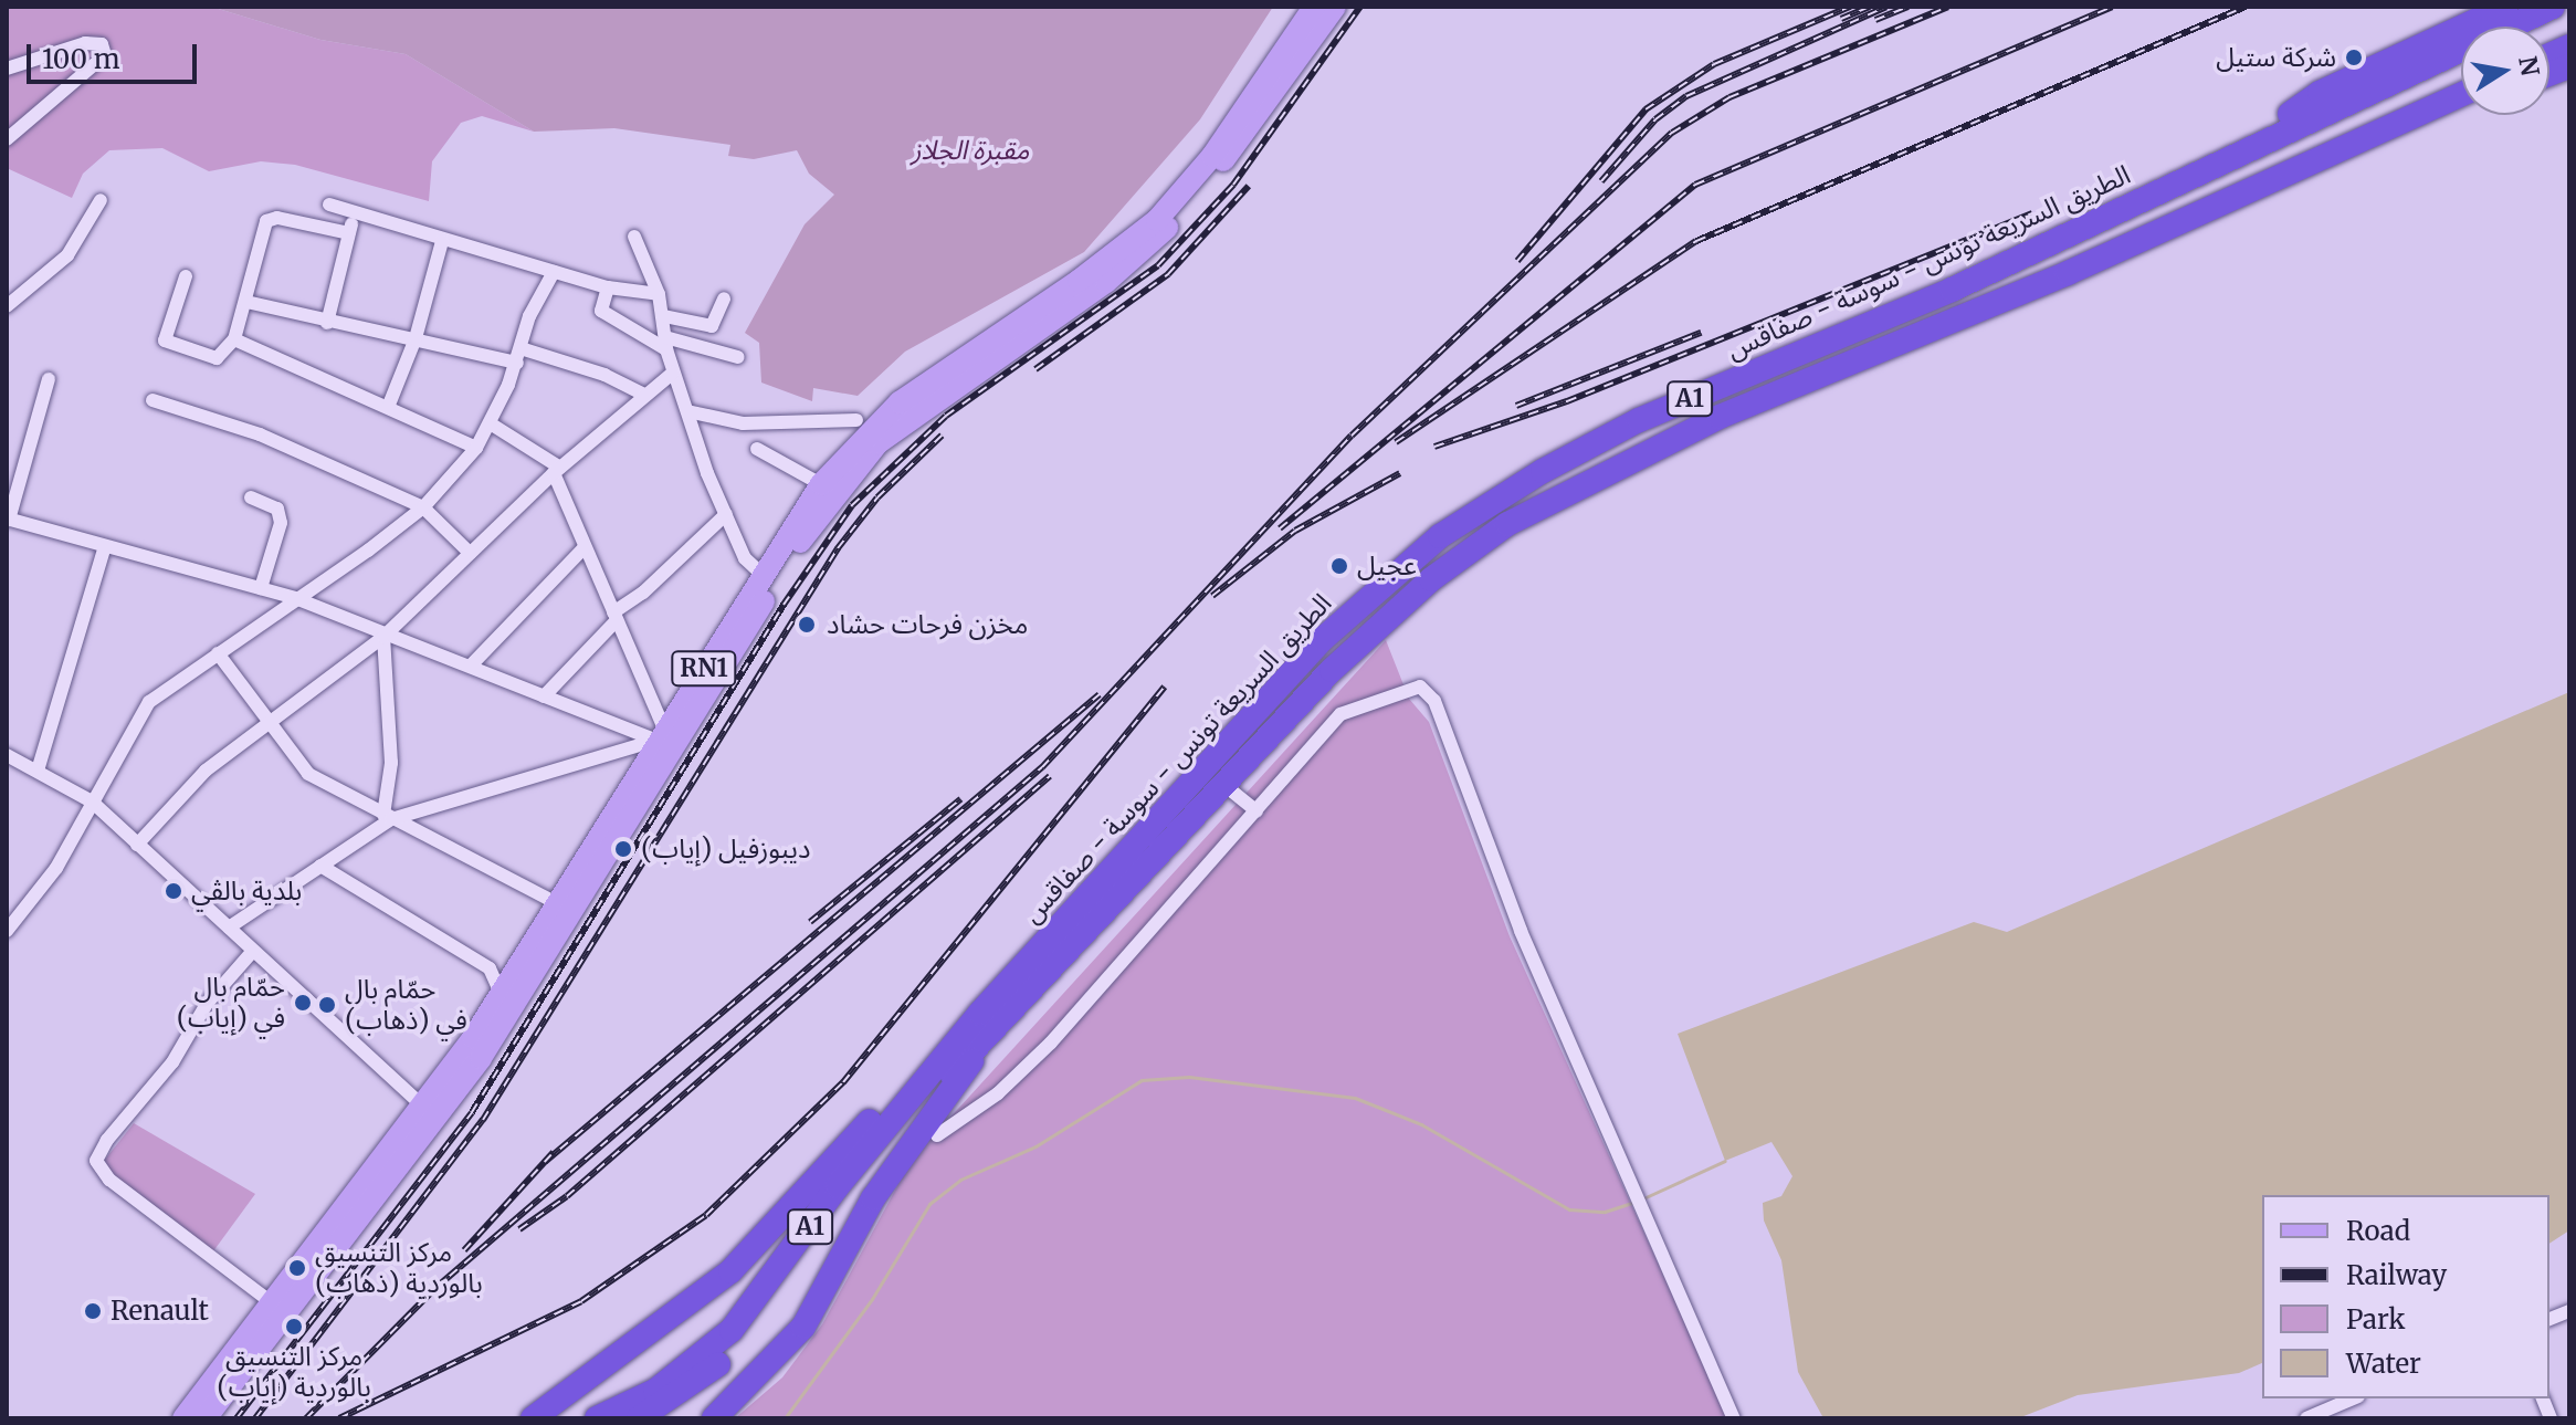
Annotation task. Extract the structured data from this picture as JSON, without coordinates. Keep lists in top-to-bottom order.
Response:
{
  "streets": {
    "highway": ["الطريق السريعة تونس - سوسة - صفاقس", "A1"],
    "main road": ["RN1"]
  },
  "parks": ["مقبرة الجلاز"],
  "places": [
    "شركة ستيل",
    "عجيل",
    "مخزن فرحات حشاد",
    "ديبوزفيل (إياب)",
    "بلدية بالڤي",
    "حمّام بال في (إياب)",
    "حمّام بال في (ذهاب)",
    "مركز التنسيق بالوردية (ذهاب)",
    "Renault",
    "مركز التنسيق بالوردية (إياب)"
  ],
  "legend": [
    "Road",
    "Railway",
    "Park",
    "Water"
  ],
  "scale_bar": "100 m",
  "north": "right"
}
